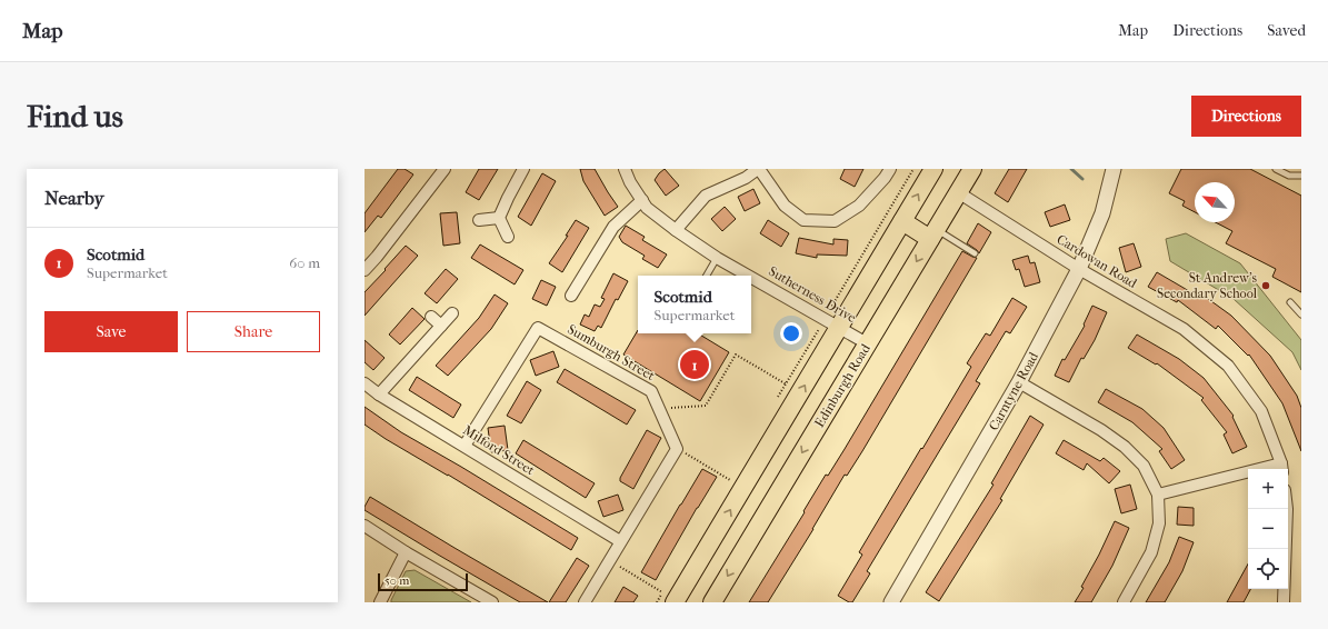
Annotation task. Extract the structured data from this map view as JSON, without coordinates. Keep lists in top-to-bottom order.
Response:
{
  "streets": {
    "main road": ["Edinburgh Road"],
    "street": [
      "Cardowan Road",
      "Sutherness Drive",
      "Sumburgh Street",
      "Carntyne Road",
      "Milford Street"
    ]
  },
  "crossings": [
    ["Cardowan Road", "Edinburgh Road"],
    ["Cardowan Road", "Carntyne Road"],
    ["Sutherness Drive", "Edinburgh Road"],
    ["Sumburgh Street", "Milford Street"]
  ],
  "places": ["St Andrew's Secondary School"],
  "scale_bar": "50 m",
  "north": "top left",
  "page": {
    "header": "Map",
    "nav": ["Map", "Directions", "Saved"],
    "buttons": [
      "Directions",
      ["Save", "Share"]
    ],
    "title": "Find us",
    "heading": "Nearby",
    "list": [
      {
        "mark": "1",
        "name": "Scotmid",
        "note": "Supermarket",
        "value": "60 m"
      }
    ],
    "popup": ["Scotmid", "Supermarket"],
    "pins": "1",
    "map_buttons": ["+", "−"],
    "scale": "50 m"
  }
}
